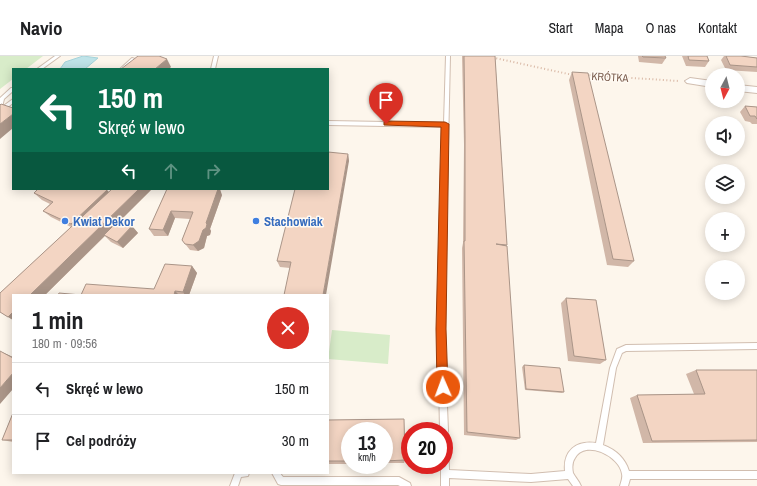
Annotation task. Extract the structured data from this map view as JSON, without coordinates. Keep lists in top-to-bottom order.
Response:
{
  "streets": {
    "path": ["KRÓTKA"]
  },
  "places": ["Kwiat Dekor", "Stachowiak"],
  "north": "bottom",
  "page": {
    "header": "Navio",
    "nav": [
      "Start",
      "Mapa",
      "O nas",
      "Kontakt"
    ],
    "map_buttons": ["+", "−"],
    "turn": ["150 m", "Skręć w lewo"],
    "heading": ["1 min", "180 m · 09:56"],
    "list": [
      {
        "name": "Skręć w lewo",
        "value": "150 m"
      },
      {
        "name": "Cel podróży",
        "value": "30 m"
      }
    ],
    "speed": "13 km/h",
    "limit": "20"
  }
}
